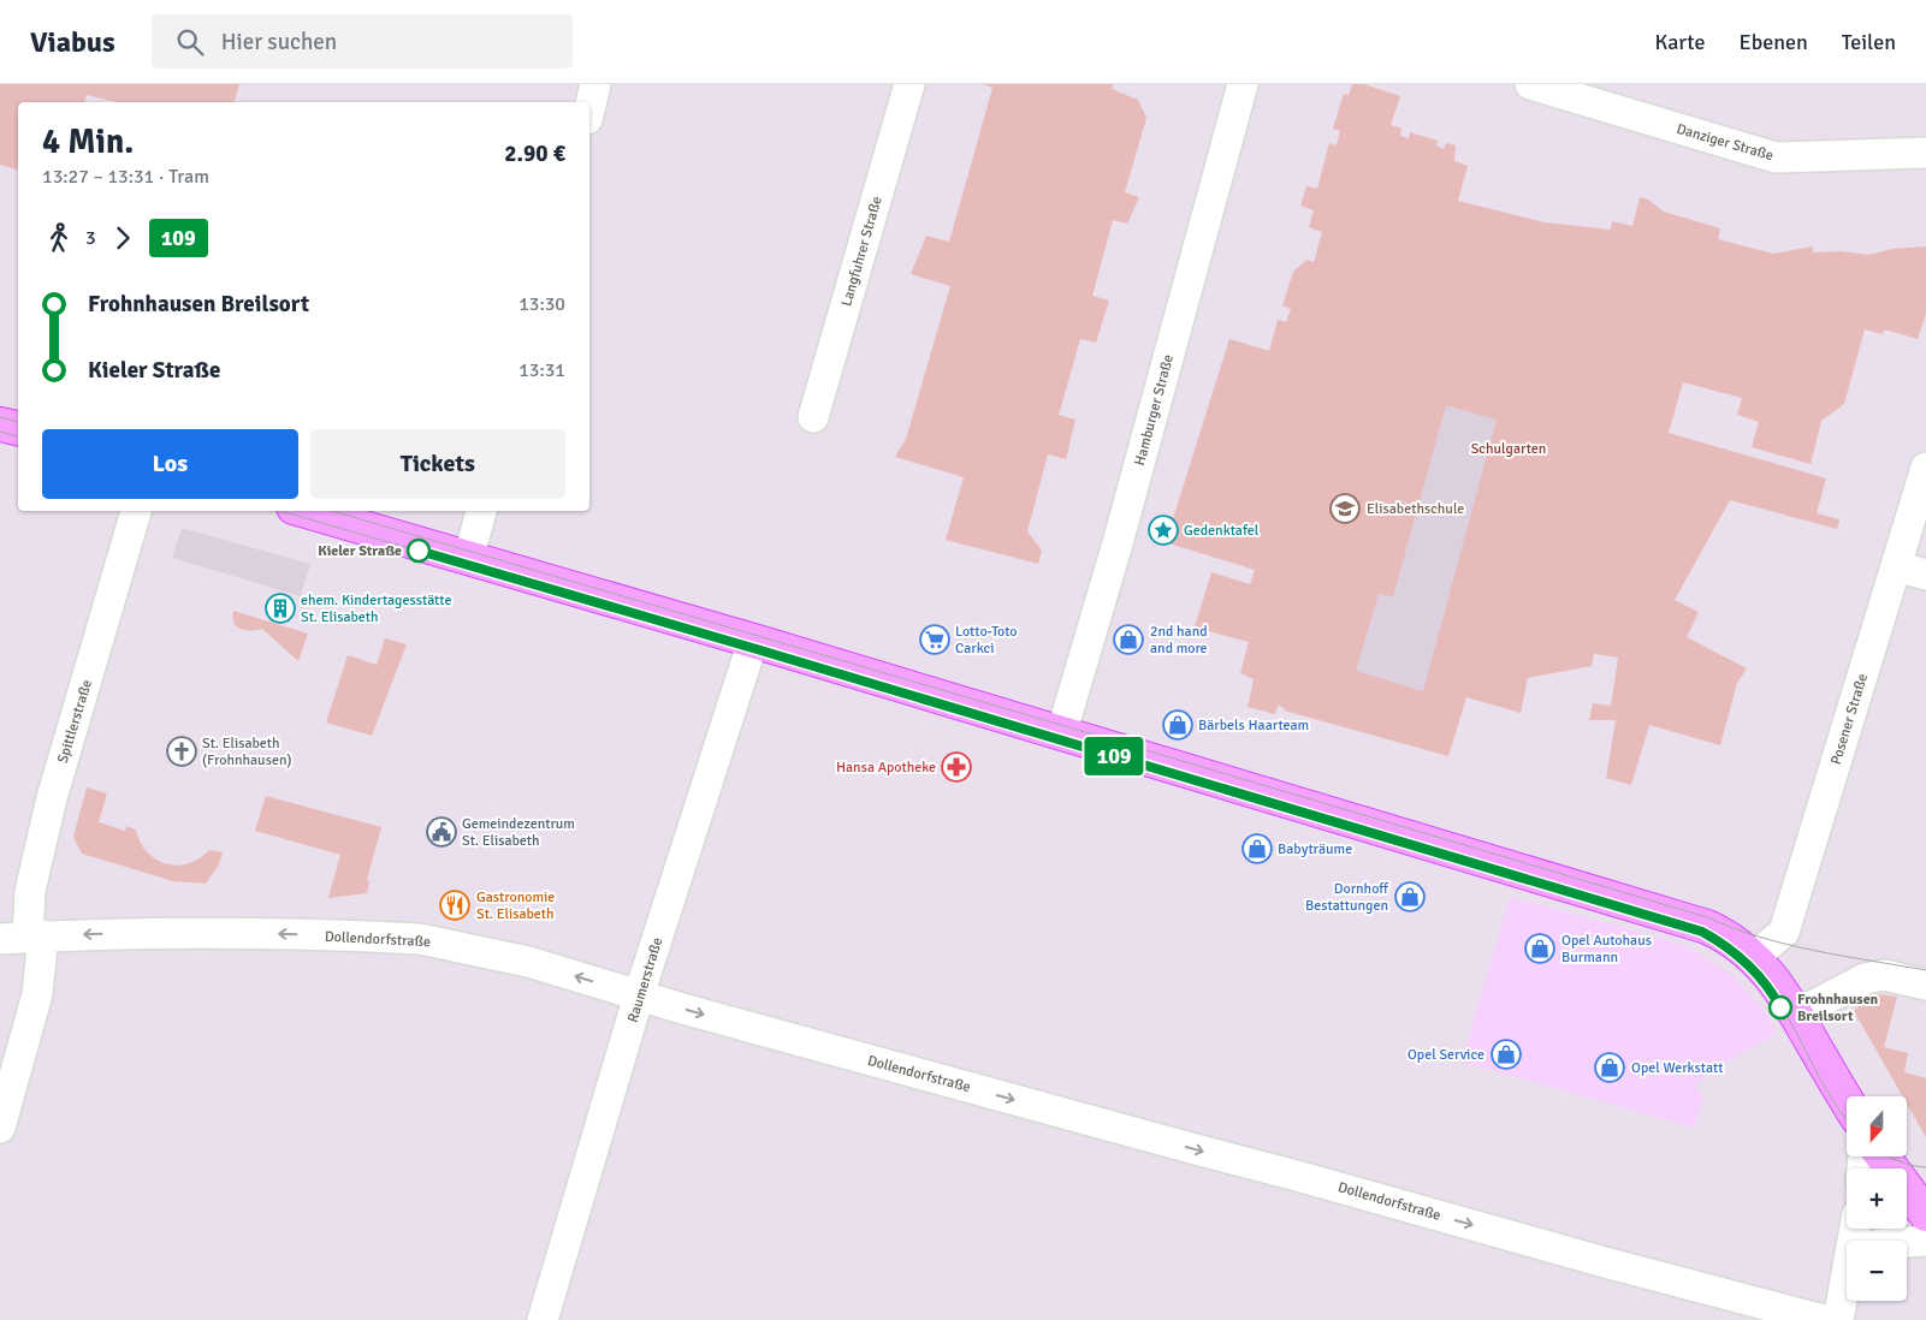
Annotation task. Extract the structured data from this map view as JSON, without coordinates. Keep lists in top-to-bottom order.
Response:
{
  "streets": {
    "street": [
      "Danziger Straße",
      "Langfuhrer Straße",
      "Hamburger Straße",
      "Posener Straße",
      "Spittlerstraße",
      "Dollendorfstraße",
      "Raumerstraße"
    ]
  },
  "crossings": [
    ["Spittlerstraße", "Dollendorfstraße"],
    ["Dollendorfstraße", "Raumerstraße"]
  ],
  "parks": ["Schulgarten"],
  "places": {
    "school or university": ["Elisabethschule"],
    "place": ["Gedenktafel"],
    "other": ["Kieler Straße", "Frohnhausen Breilsort"],
    "building": ["ehem. Kindertagesstätte St. Elisabeth"],
    "supermarket": ["Lotto-Toto Carkci"],
    "shop": [
      "2nd hand and more",
      "Bärbels Haarteam",
      "Babyträume",
      "Dornhoff Bestattungen",
      "Opel Autohaus Burmann",
      "Opel Service",
      "Opel Werkstatt"
    ],
    "church": ["St. Elisabeth (Frohnhausen)"],
    "pharmacy": ["Hansa Apotheke"],
    "public building": ["Gemeindezentrum St. Elisabeth"],
    "restaurant": ["Gastronomie St. Elisabeth"]
  },
  "lines": ["tram line 109"],
  "north": "bottom",
  "page": {
    "header": "Viabus",
    "search": "Hier suchen",
    "nav": ["Karte", "Ebenen", "Teilen"],
    "on_map": "109",
    "heading": ["4 Min.", "13:27 – 13:31 · Tram", "2.90 €"],
    "legs": ["3", "109"],
    "list": [
      {
        "name": "Frohnhausen Breilsort",
        "value": "13:30"
      },
      {
        "name": "Kieler Straße",
        "value": "13:31"
      }
    ],
    "buttons": ["Los", "Tickets"],
    "map_buttons": ["+", "−"]
  }
}
